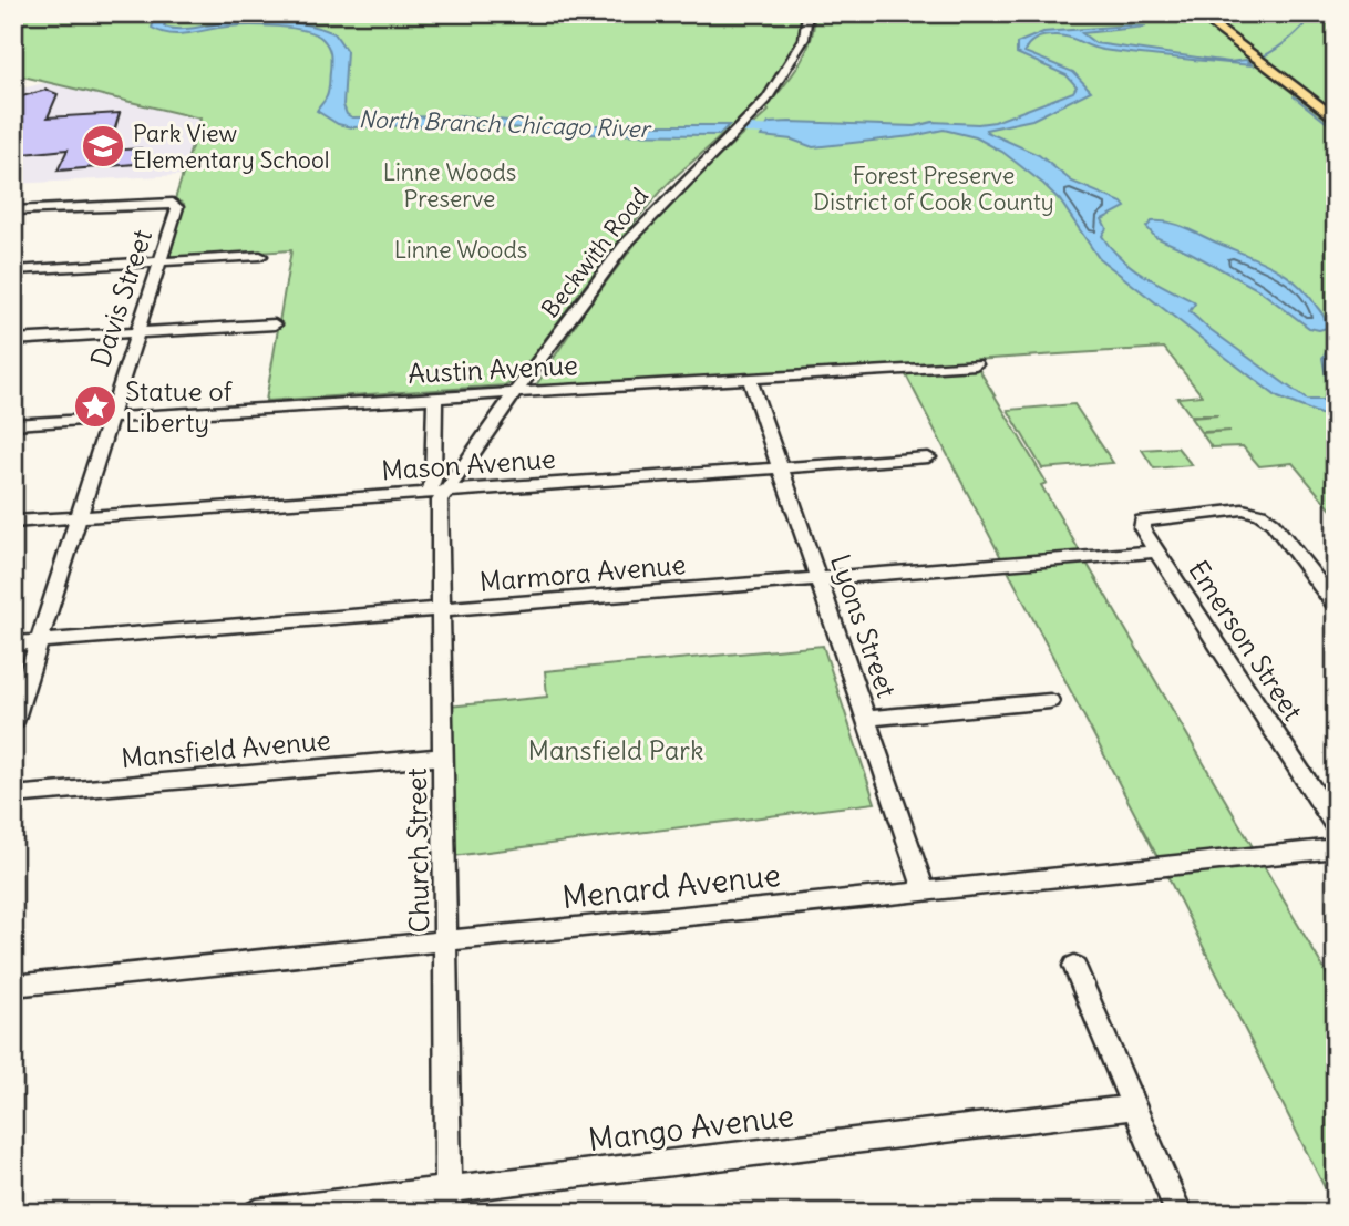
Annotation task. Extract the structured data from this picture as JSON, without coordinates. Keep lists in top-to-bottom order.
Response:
{
  "streets": {
    "street": [
      "Beckwith Road",
      "Davis Street",
      "Austin Avenue",
      "Mason Avenue",
      "Marmora Avenue",
      "Lyons Street",
      "Emerson Street",
      "Mansfield Avenue",
      "Church Street",
      "Menard Avenue",
      "Mango Avenue"
    ]
  },
  "crossings": [
    ["Beckwith Road", "Austin Avenue"],
    ["Beckwith Road", "Mason Avenue"],
    ["Beckwith Road", "Church Street"],
    ["Davis Street", "Austin Avenue"],
    ["Davis Street", "Mason Avenue"],
    ["Davis Street", "Marmora Avenue"],
    ["Austin Avenue", "Lyons Street"],
    ["Mason Avenue", "Lyons Street"],
    ["Mason Avenue", "Church Street"],
    ["Marmora Avenue", "Lyons Street"],
    ["Marmora Avenue", "Emerson Street"],
    ["Marmora Avenue", "Church Street"],
    ["Lyons Street", "Menard Avenue"],
    ["Mansfield Avenue", "Church Street"],
    ["Church Street", "Menard Avenue"],
    ["Church Street", "Mango Avenue"]
  ],
  "water": ["North Branch Chicago River"],
  "parks": [
    "Linne Woods Preserve",
    "Forest Preserve District of Cook County",
    "Linne Woods",
    "Mansfield Park"
  ],
  "places": {
    "school or university": ["Park View Elementary School"],
    "place": ["Statue of Liberty"]
  }
}
